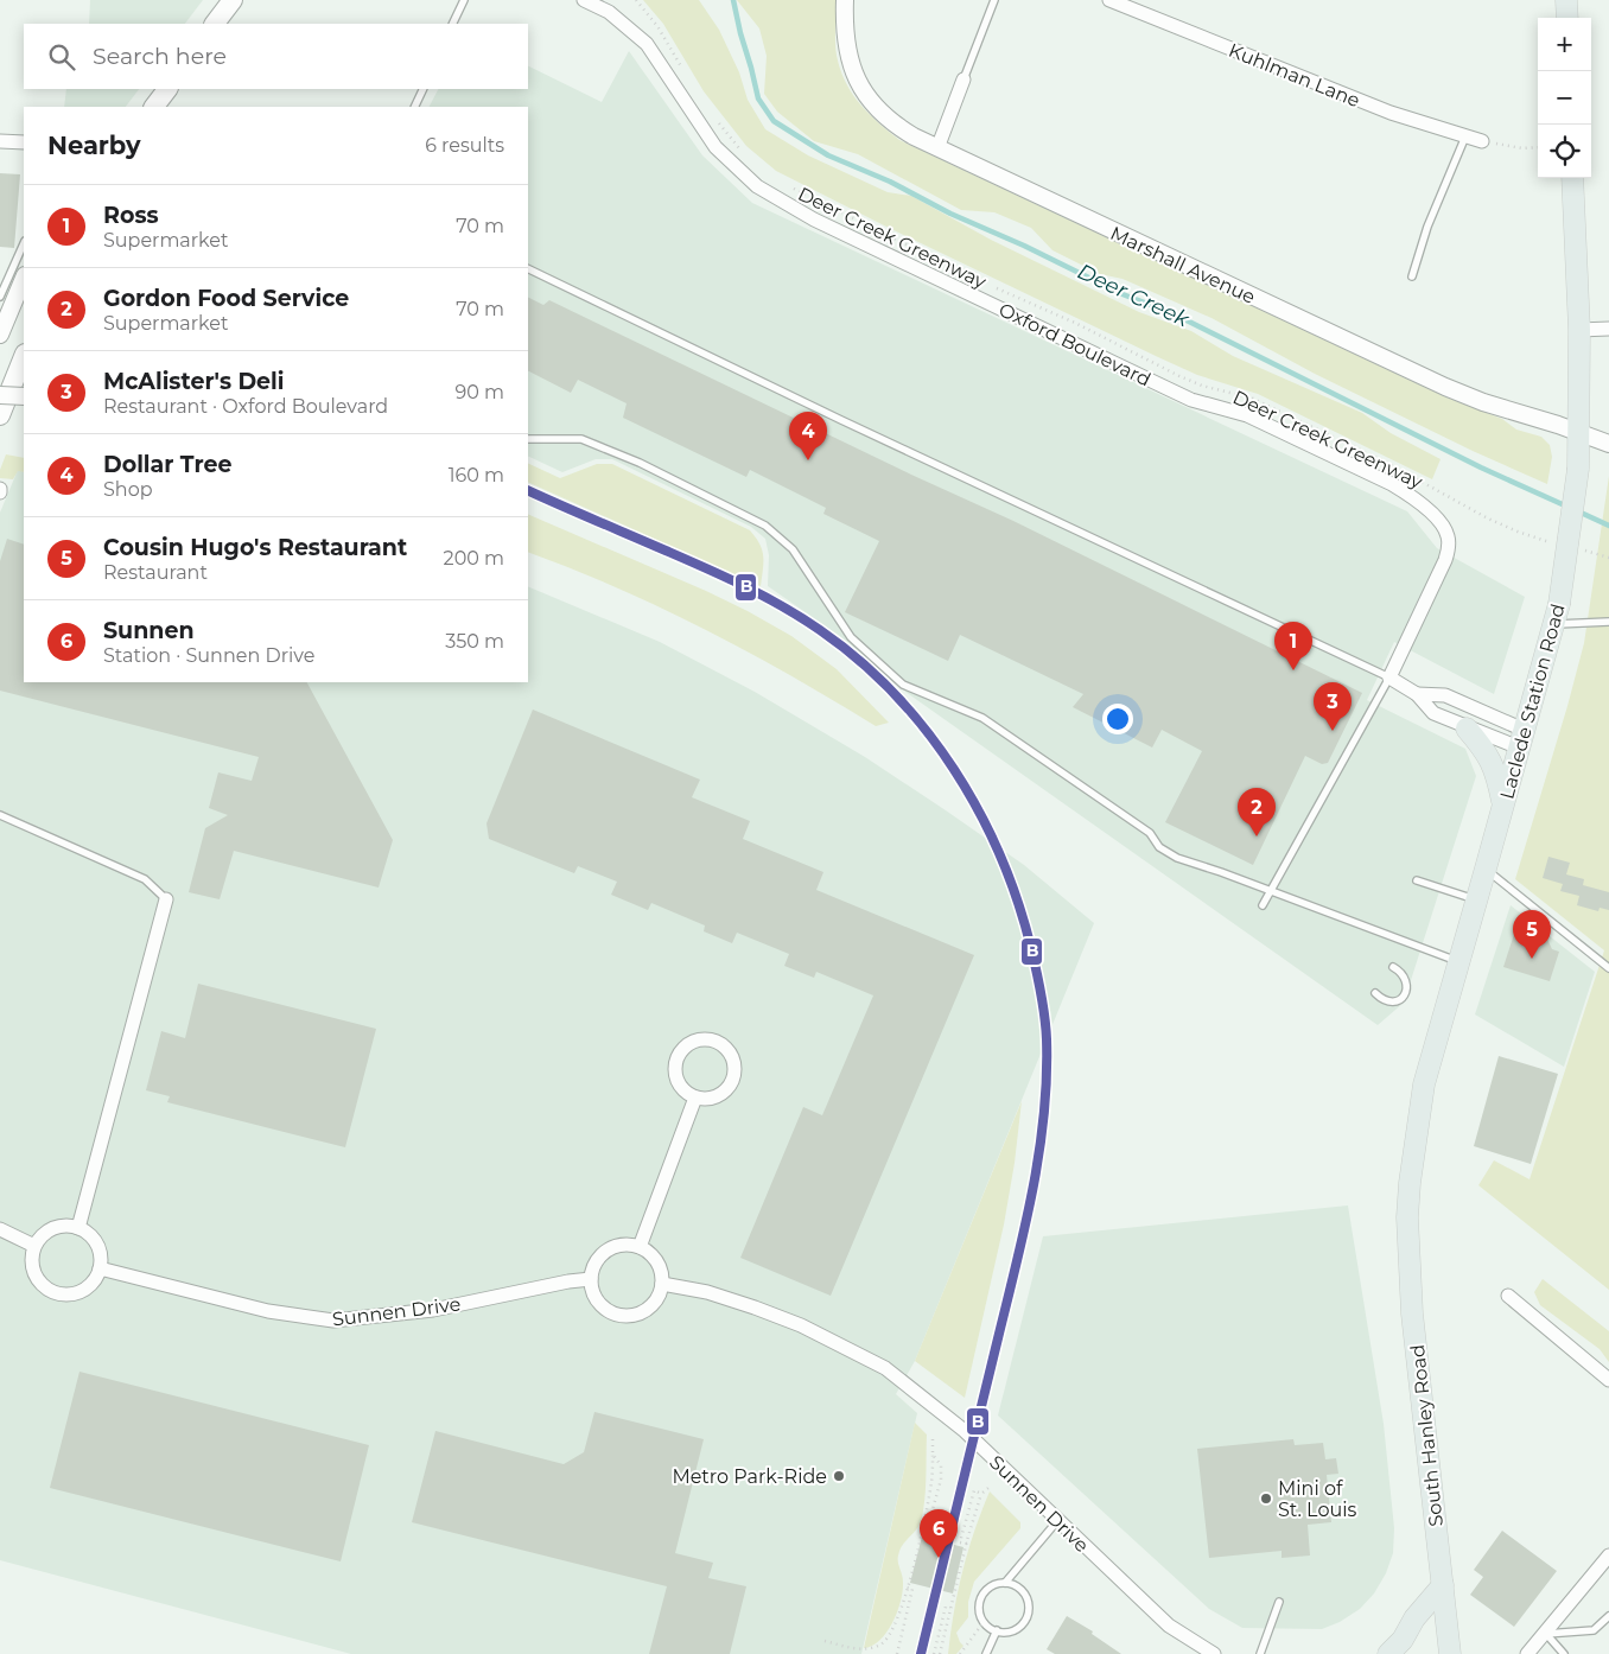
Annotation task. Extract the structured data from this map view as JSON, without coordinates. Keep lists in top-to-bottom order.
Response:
{
  "streets": {
    "main road": ["Laclede Station Road", "South Hanley Road"],
    "street": [
      "Kuhlman Lane",
      "Marshall Avenue",
      "Oxford Boulevard",
      "Sunnen Drive"
    ],
    "path": ["Deer Creek Greenway"]
  },
  "crossings": [
    ["Marshall Avenue", "Laclede Station Road"],
    ["Laclede Station Road", "South Hanley Road"]
  ],
  "water": ["Deer Creek"],
  "places": ["Metro Park-Ride", "Mini of St. Louis"],
  "lines": ["transit line B"],
  "page": {
    "map_buttons": ["+", "−"],
    "search": "Search here",
    "heading": ["Nearby", "6 results"],
    "list": [
      {
        "mark": "1",
        "name": "Ross",
        "note": "Supermarket",
        "value": "70 m"
      },
      {
        "mark": "2",
        "name": "Gordon Food Service",
        "note": "Supermarket",
        "value": "70 m"
      },
      {
        "mark": "3",
        "name": "McAlister's Deli",
        "note": "Restaurant · Oxford Boulevard",
        "value": "90 m"
      },
      {
        "mark": "4",
        "name": "Dollar Tree",
        "note": "Shop",
        "value": "160 m"
      },
      {
        "mark": "5",
        "name": "Cousin Hugo's Restaurant",
        "note": "Restaurant",
        "value": "200 m"
      },
      {
        "mark": "6",
        "name": "Sunnen",
        "note": "Station · Sunnen Drive",
        "value": "350 m"
      }
    ],
    "pins": [
      "4",
      "1",
      "3",
      "2",
      "5",
      "6"
    ]
  }
}
